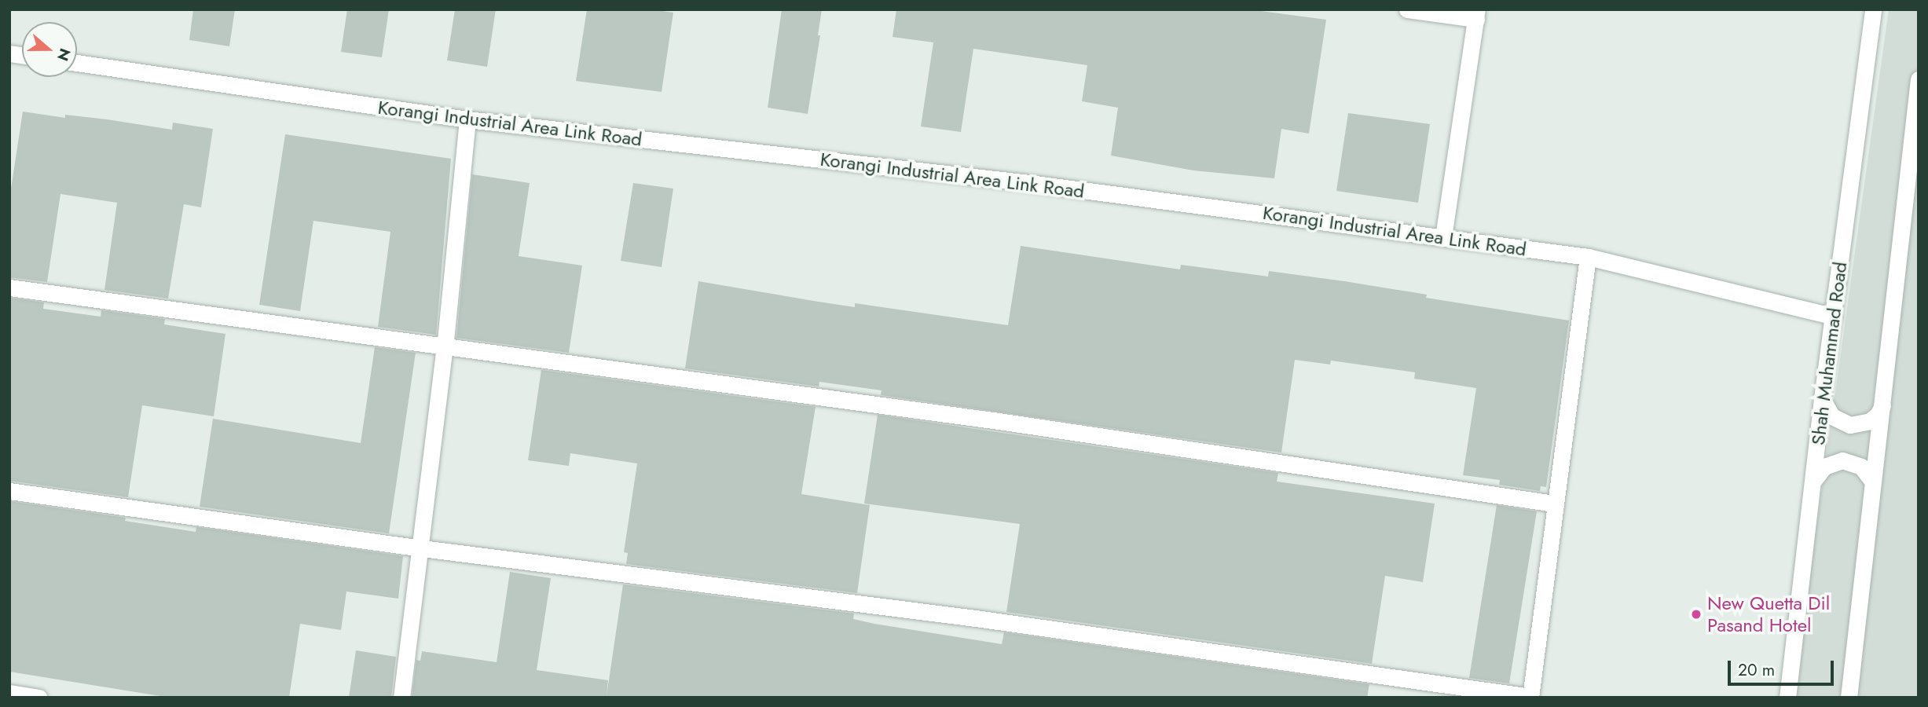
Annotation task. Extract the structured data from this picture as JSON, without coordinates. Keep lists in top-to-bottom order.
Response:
{
  "streets": {
    "street": ["Korangi Industrial Area Link Road", "Shah Muhammad Road"]
  },
  "crossings": [
    ["Korangi Industrial Area Link Road", "Shah Muhammad Road"]
  ],
  "places": ["New Quetta Dil Pasand Hotel"],
  "scale_bar": "20 m",
  "north": "right"
}
